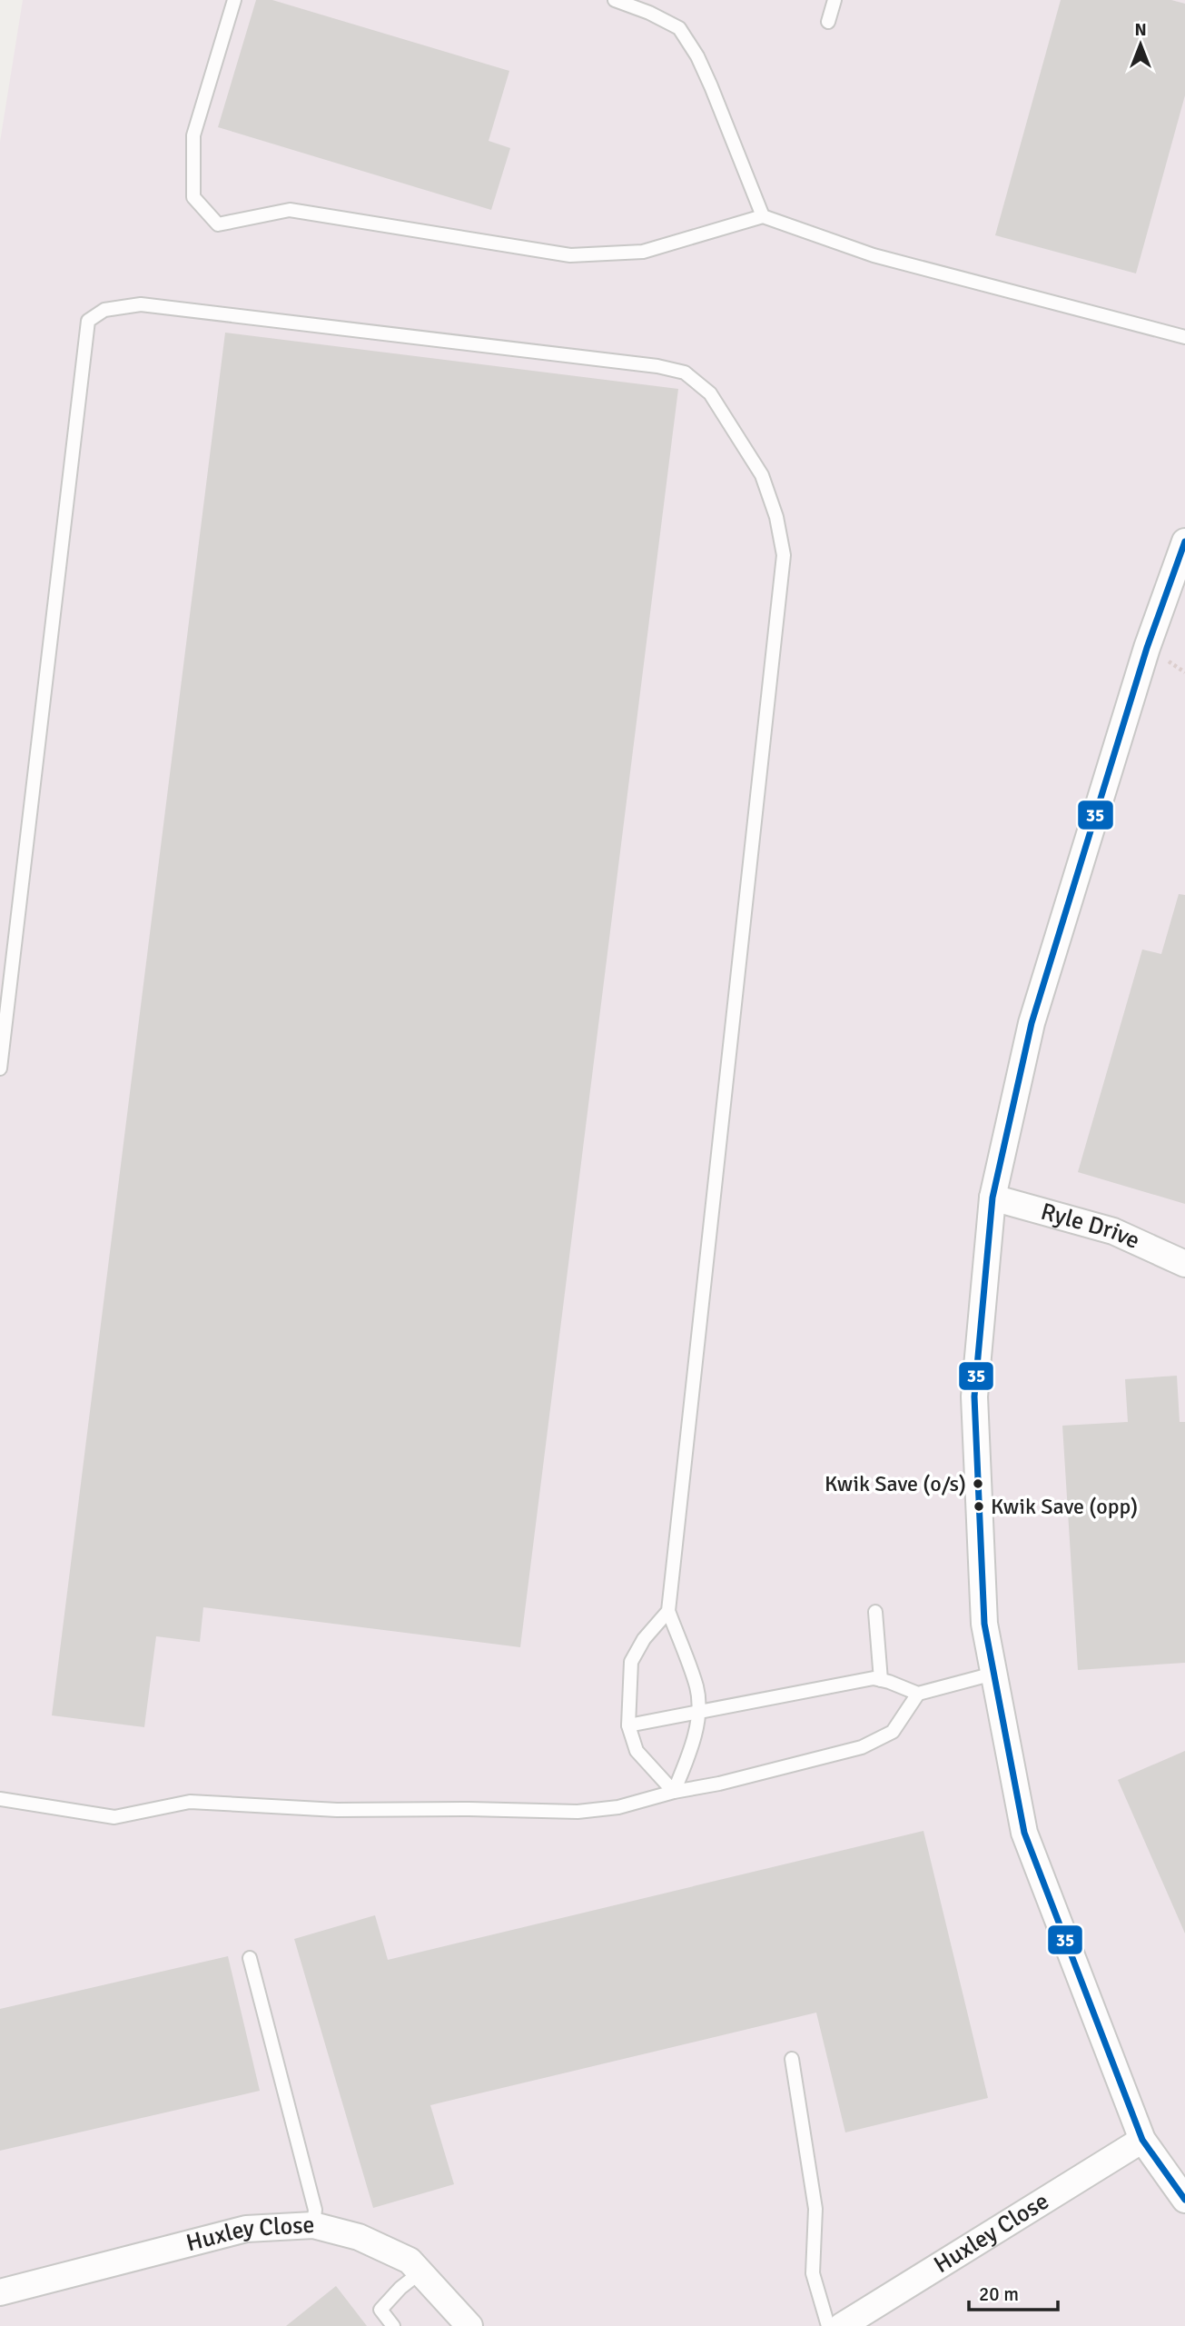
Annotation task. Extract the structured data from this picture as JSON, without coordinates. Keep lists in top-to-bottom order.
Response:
{
  "streets": {
    "street": ["Ryle Drive", "Huxley Close"]
  },
  "places": ["Kwik Save (o/s)", "Kwik Save (opp)"],
  "lines": ["transit line 35"],
  "scale_bar": "20 m",
  "north": "top"
}
